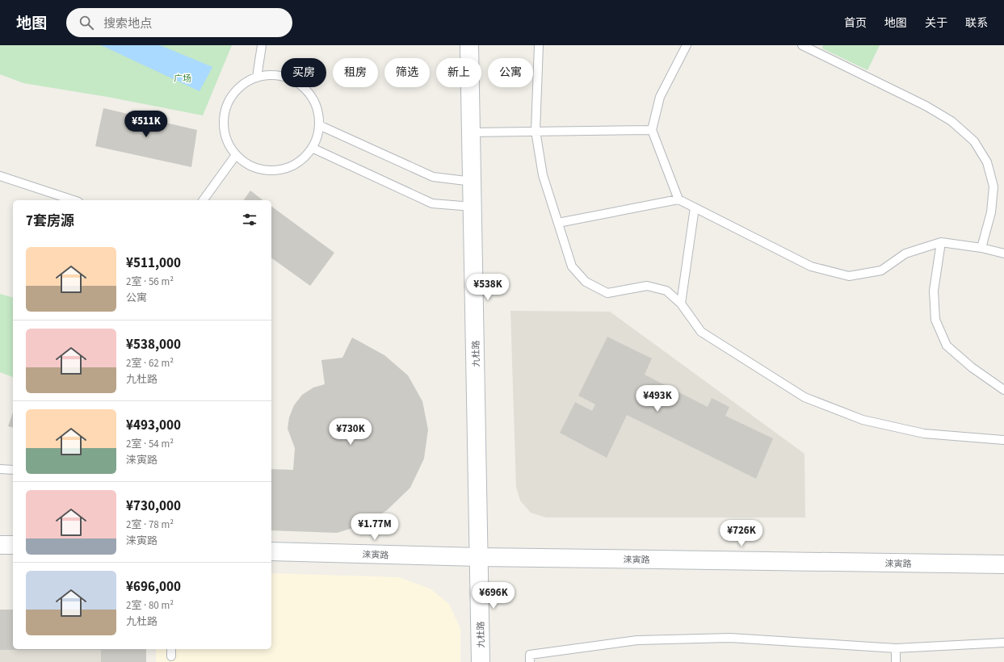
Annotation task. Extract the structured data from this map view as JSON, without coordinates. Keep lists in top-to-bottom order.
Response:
{
  "streets": {
    "street": ["九杜路", "涞寅路"]
  },
  "crossings": [
    ["九杜路", "涞寅路"]
  ],
  "parks": ["广场"],
  "page": {
    "header": "地图",
    "search": "搜索地点",
    "nav": [
      "首页",
      "地图",
      "关于",
      "联系"
    ],
    "chip": [
      "买房",
      "租房",
      "筛选",
      "新上",
      "公寓"
    ],
    "price": [
      "¥511K",
      "¥538K",
      "¥493K",
      "¥730K",
      "¥1.77M",
      "¥726K",
      "¥696K"
    ],
    "heading": "7套房源",
    "list": [
      {
        "name": "¥511,000",
        "note": "2室 · 56 m² · 公寓"
      },
      {
        "name": "¥538,000",
        "note": "2室 · 62 m² · 九杜路"
      },
      {
        "name": "¥493,000",
        "note": "2室 · 54 m² · 涞寅路"
      },
      {
        "name": "¥730,000",
        "note": "2室 · 78 m² · 涞寅路"
      },
      {
        "name": "¥696,000",
        "note": "2室 · 80 m² · 九杜路"
      }
    ]
  }
}
